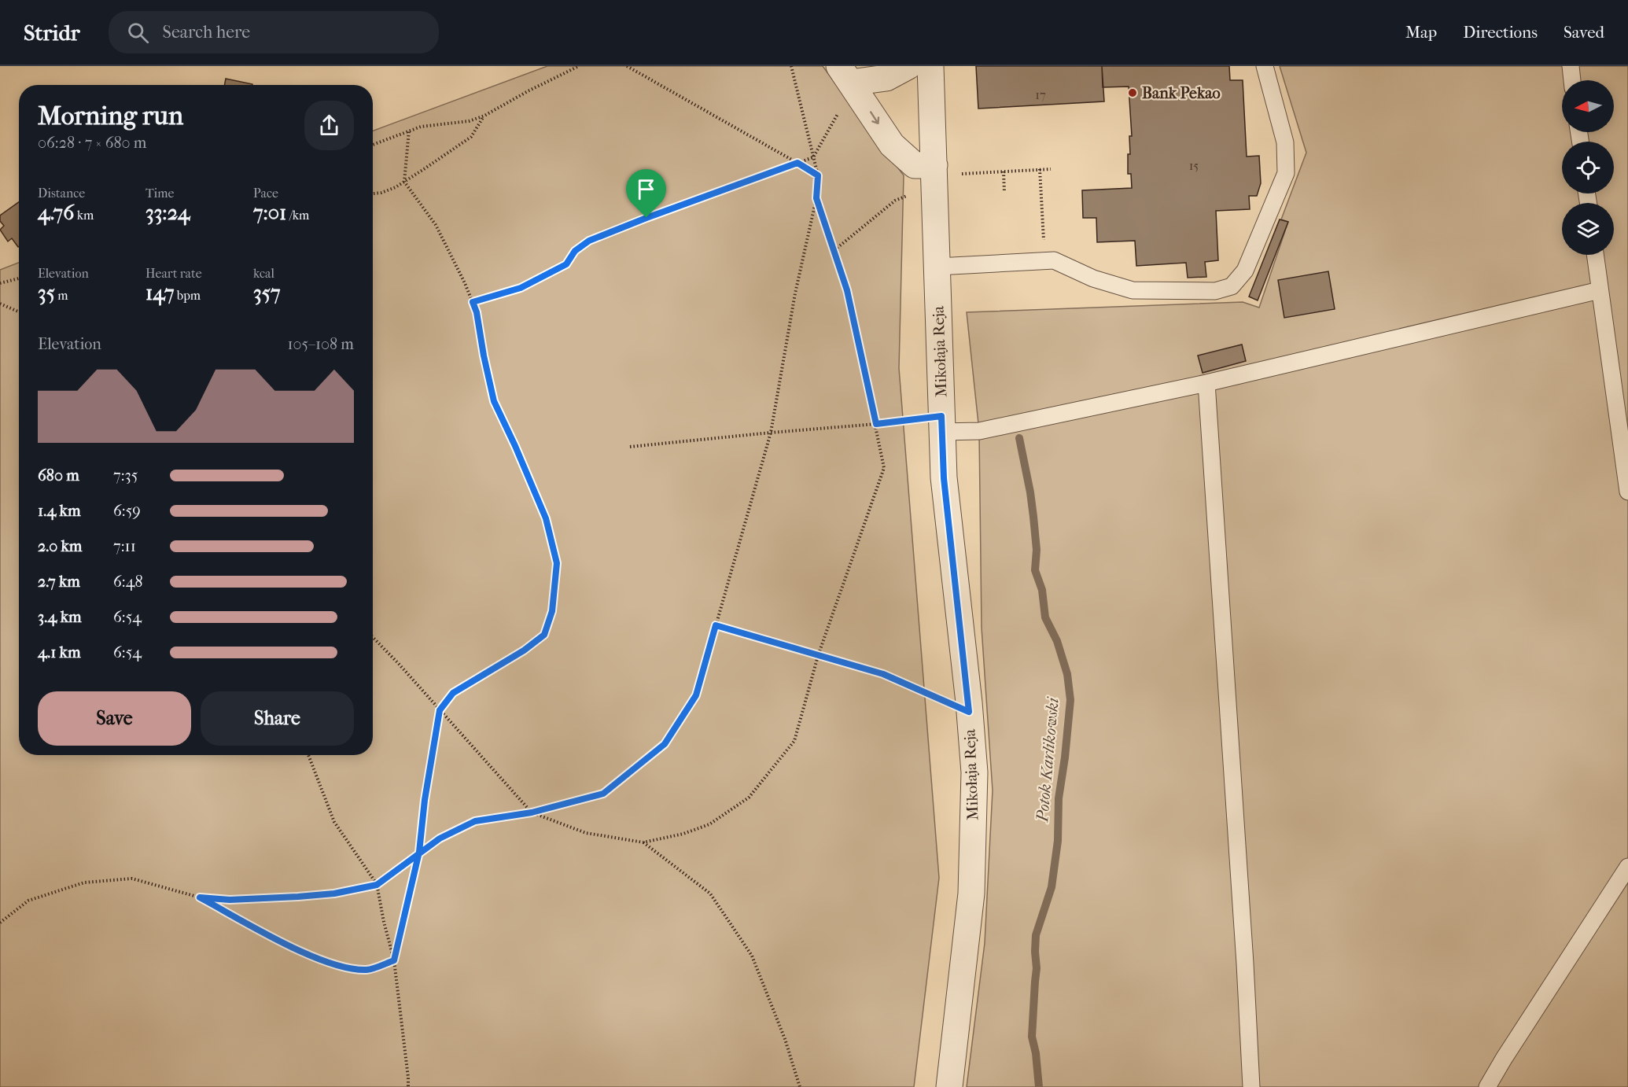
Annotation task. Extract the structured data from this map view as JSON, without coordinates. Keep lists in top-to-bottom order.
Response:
{
  "streets": {
    "street": ["Mikołaja Reja"]
  },
  "water": ["Potok Karlikowski"],
  "places": ["Bank Pekao"],
  "house_numbers": ["17", "15"],
  "north": "left",
  "page": {
    "header": "Stridr",
    "search": "Search here",
    "nav": ["Map", "Directions", "Saved"],
    "heading": ["Morning run", "06:28 · 7 × 680 m"],
    "stats": [
      ["Distance", "4.76 km"],
      ["Time", "33:24"],
      ["Pace", "7:01 /km"],
      ["Elevation", "35 m"],
      ["Heart rate", "147 bpm"],
      ["kcal", "357"]
    ],
    "chart": ["Elevation", "105–108 m"],
    "list": [
      {
        "name": "680 m",
        "note": "7:35"
      },
      {
        "name": "1.4 km",
        "note": "6:59"
      },
      {
        "name": "2.0 km",
        "note": "7:11"
      },
      {
        "name": "2.7 km",
        "note": "6:48"
      },
      {
        "name": "3.4 km",
        "note": "6:54"
      },
      {
        "name": "4.1 km",
        "note": "6:54"
      }
    ],
    "buttons": ["Save", "Share"]
  }
}
